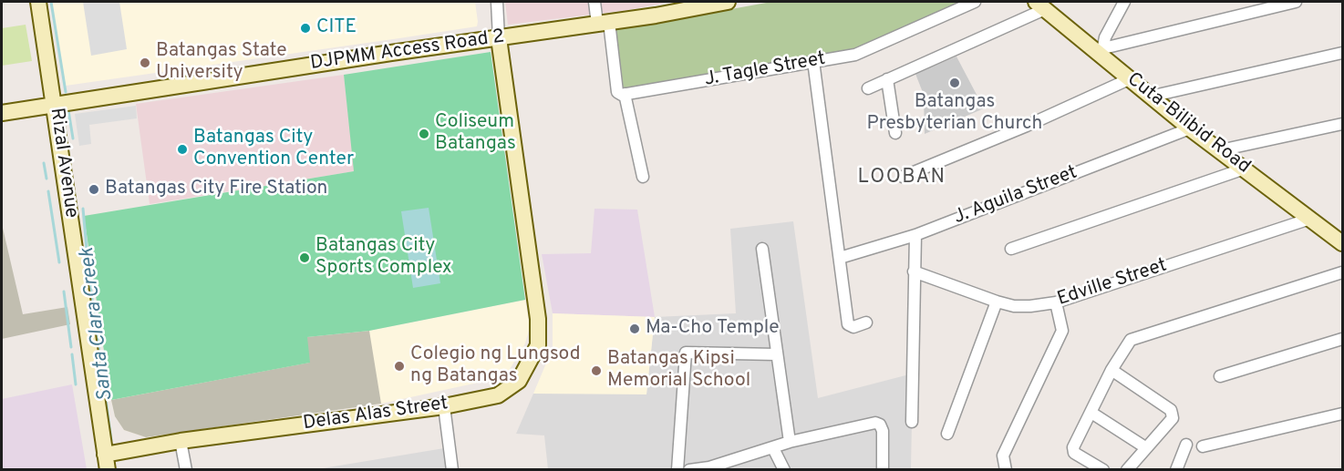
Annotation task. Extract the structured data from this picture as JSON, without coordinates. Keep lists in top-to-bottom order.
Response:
{
  "streets": {
    "street": [
      "DJPMM Access Road 2",
      "J. Tagle Street",
      "Cuta-Bilibid Road",
      "Rizal Avenue",
      "J. Aguila Street",
      "Edville Street",
      "Delas Alas Street"
    ]
  },
  "crossings": [
    ["DJPMM Access Road 2", "Rizal Avenue"],
    ["DJPMM Access Road 2", "Delas Alas Street"],
    ["Cuta-Bilibid Road", "J. Aguila Street"],
    ["Cuta-Bilibid Road", "Edville Street"],
    ["Rizal Avenue", "Delas Alas Street"]
  ],
  "districts": ["LOOBAN"],
  "water": ["Santa Clara Creek"],
  "places": [
    "CITE",
    "Batangas State University",
    "Batangas Presbyterian Church",
    "Coliseum Batangas",
    "Batangas City Convention Center",
    "Batangas City Fire Station",
    "Batangas City Sports Complex",
    "Ma-Cho Temple",
    "Colegio ng Lungsod ng Batangas",
    "Batangas Kipsi Memorial School"
  ]
}
